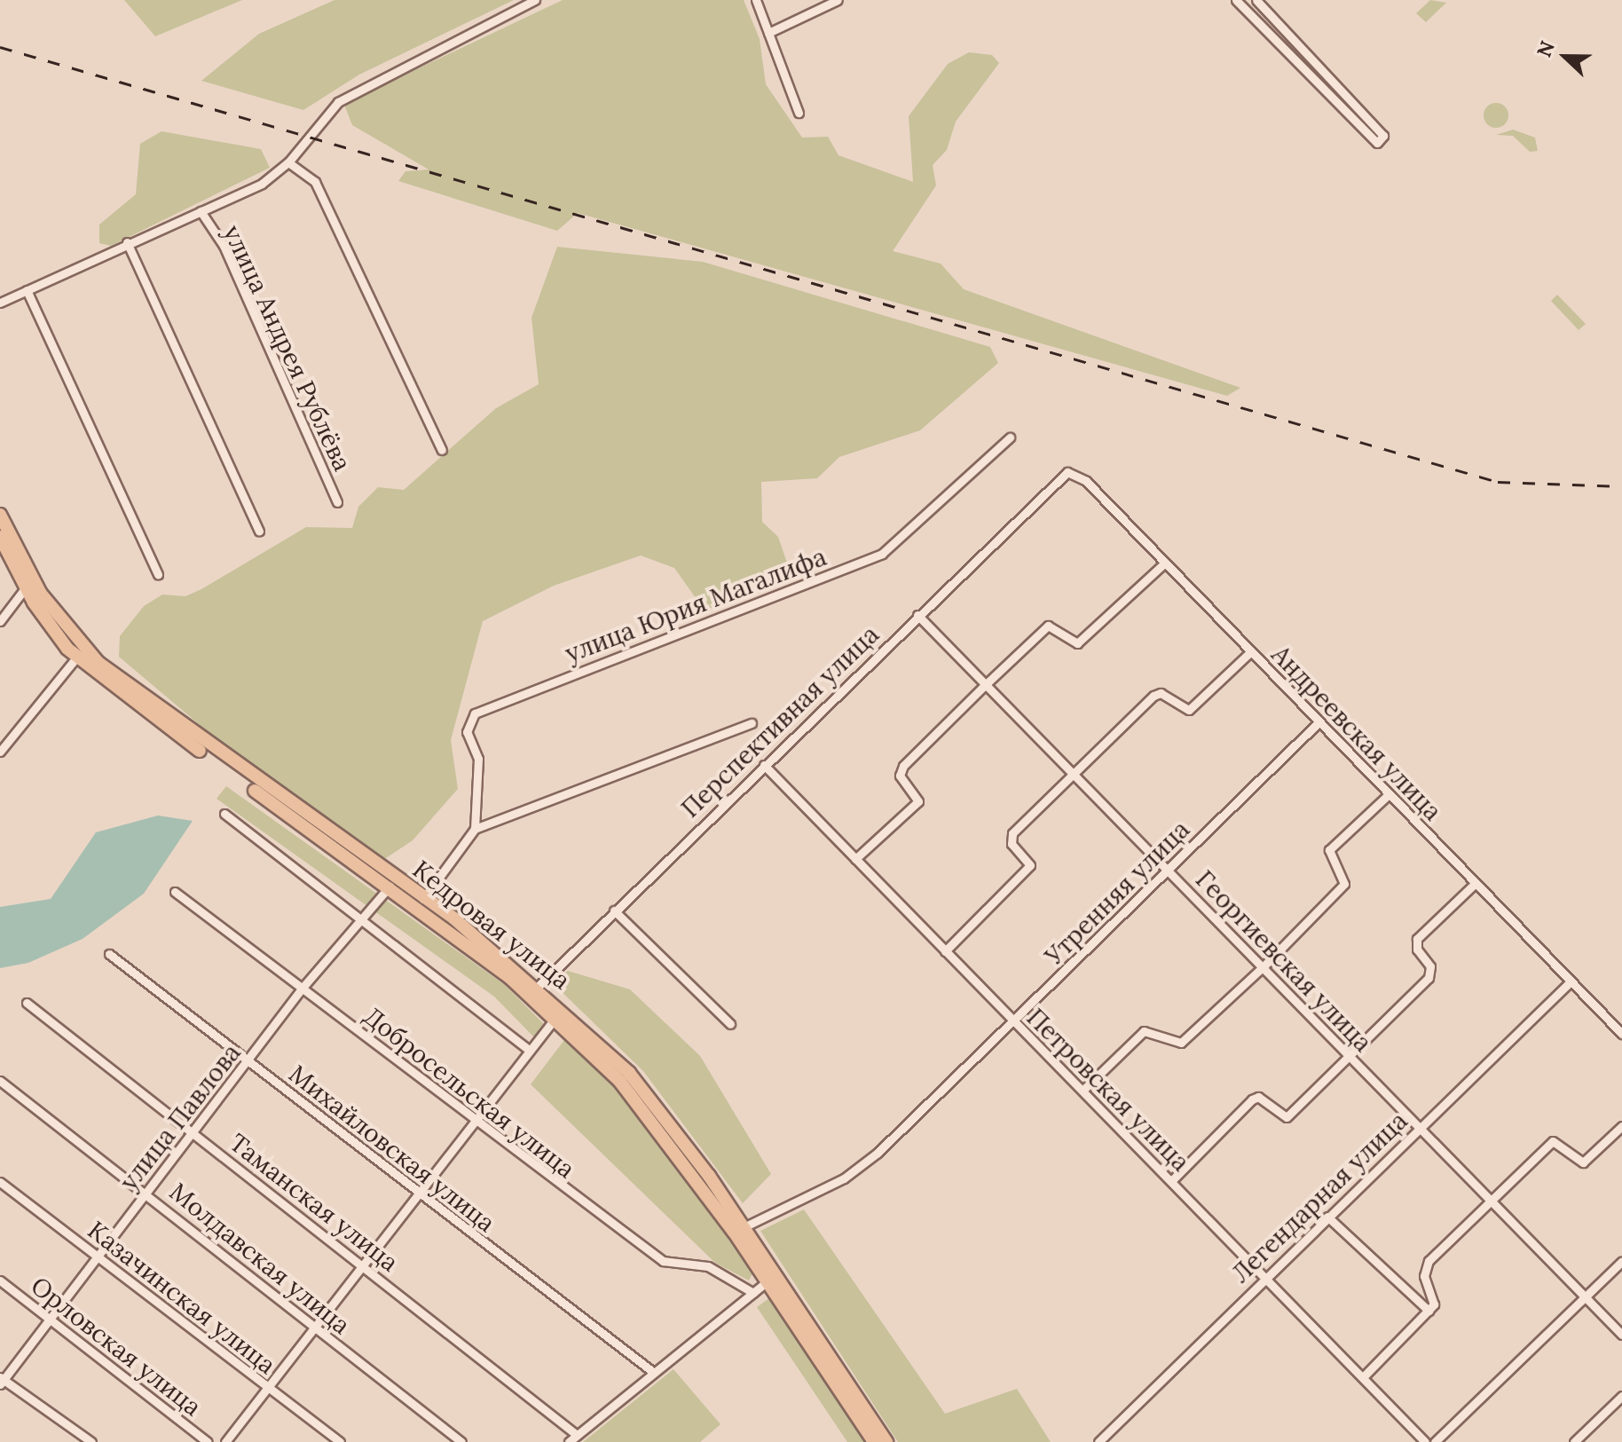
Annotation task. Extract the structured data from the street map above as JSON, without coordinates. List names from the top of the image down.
{
  "streets": {
    "main road": ["Кедровая улица"],
    "street": [
      "улица Андрея Рублёва",
      "улица Юрия Магалифа",
      "Перспективная улица",
      "Андреевская улица",
      "Утренняя улица",
      "Георгиевская улица",
      "Петровская улица",
      "Добросельская улица",
      "улица Павлова",
      "Михайловская улица",
      "Легендарная улица",
      "Таманская улица",
      "Молдавская улица",
      "Казачинская улица",
      "Орловская улица"
    ]
  },
  "crossings": [
    ["Перспективная улица", "Андреевская улица"],
    ["Перспективная улица", "Кедровая улица"],
    ["Перспективная улица", "Георгиевская улица"],
    ["Перспективная улица", "Петровская улица"],
    ["Андреевская улица", "Утренняя улица"],
    ["Андреевская улица", "Легендарная улица"],
    ["Утренняя улица", "Кедровая улица"],
    ["Утренняя улица", "Георгиевская улица"],
    ["Утренняя улица", "Петровская улица"],
    ["Кедровая улица", "улица Павлова"],
    ["Георгиевская улица", "Легендарная улица"],
    ["Петровская улица", "Легендарная улица"],
    ["Добросельская улица", "улица Павлова"],
    ["улица Павлова", "Михайловская улица"],
    ["улица Павлова", "Таманская улица"],
    ["улица Павлова", "Молдавская улица"],
    ["улица Павлова", "Казачинская улица"],
    ["улица Павлова", "Орловская улица"]
  ],
  "north": "left"
}
